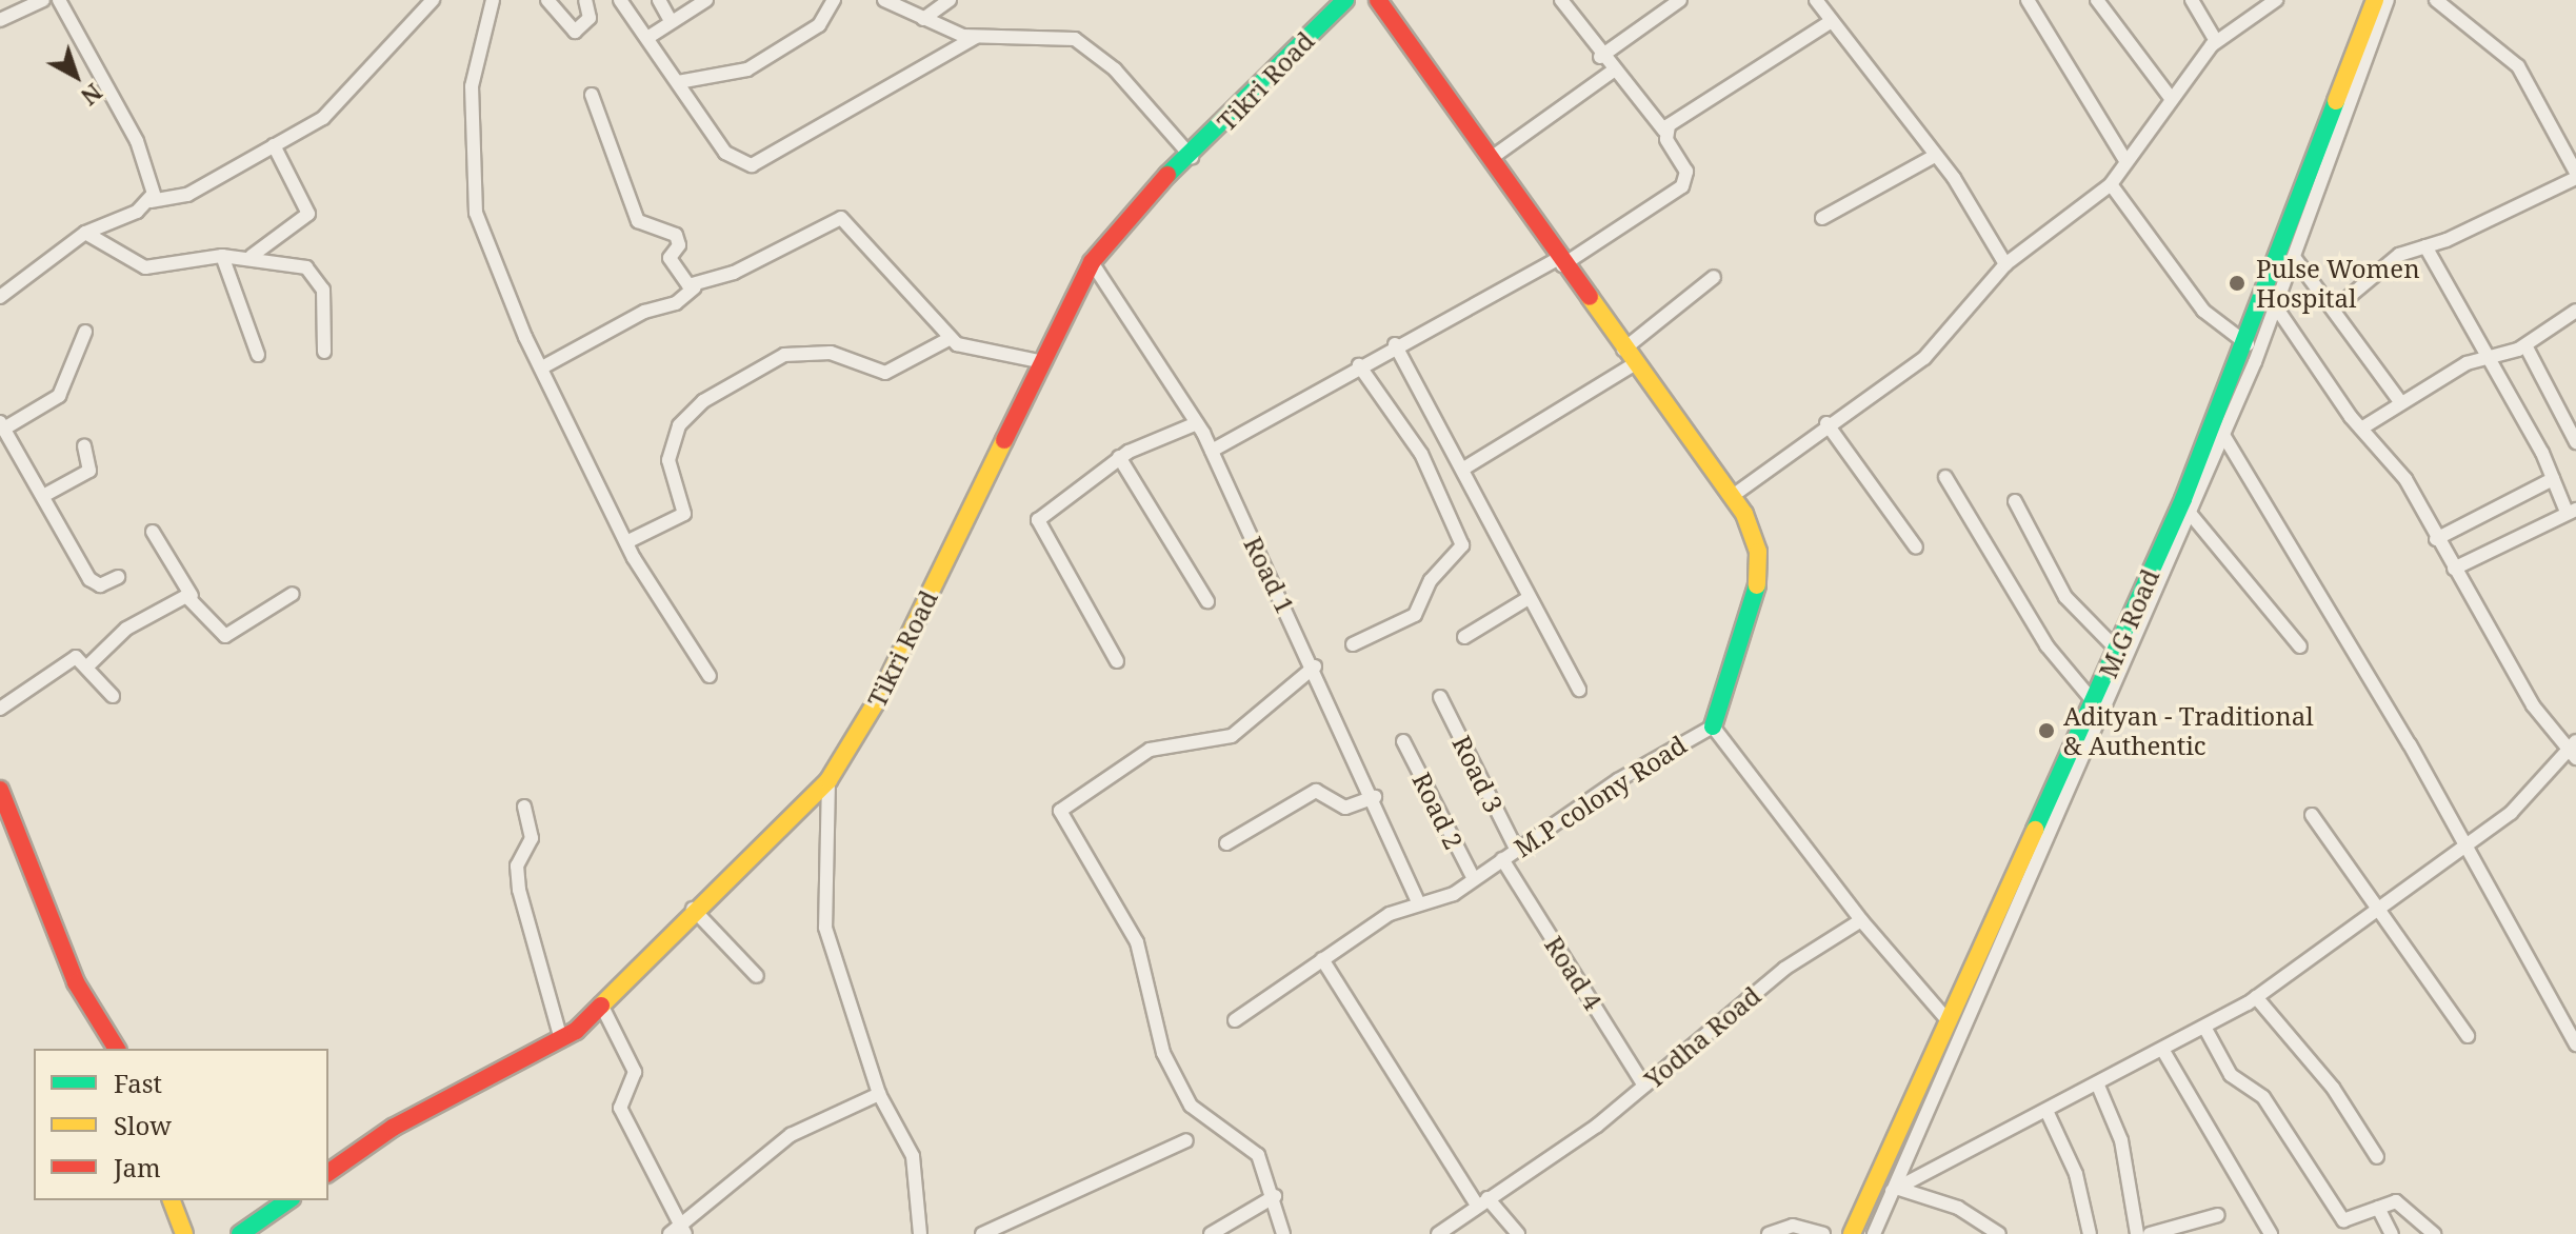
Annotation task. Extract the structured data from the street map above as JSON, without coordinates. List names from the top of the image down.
{
  "streets": {
    "street": [
      "Tikri Road",
      "Road 1",
      "M.G Road",
      "Road 3",
      "M.P colony Road",
      "Road 2",
      "Road 4",
      "Yodha Road"
    ]
  },
  "crossings": [
    ["Tikri Road", "Road 1"],
    ["Road 1", "M.P colony Road"],
    ["Road 3", "M.P colony Road"],
    ["M.P colony Road", "Road 2"],
    ["M.P colony Road", "Road 4"],
    ["M.P colony Road", "Yodha Road"],
    ["Road 4", "Yodha Road"]
  ],
  "places": ["Pulse Women Hospital", "Adityan - Traditional & Authentic"],
  "legend": ["Fast", "Slow", "Jam"],
  "north": "bottom right"
}
